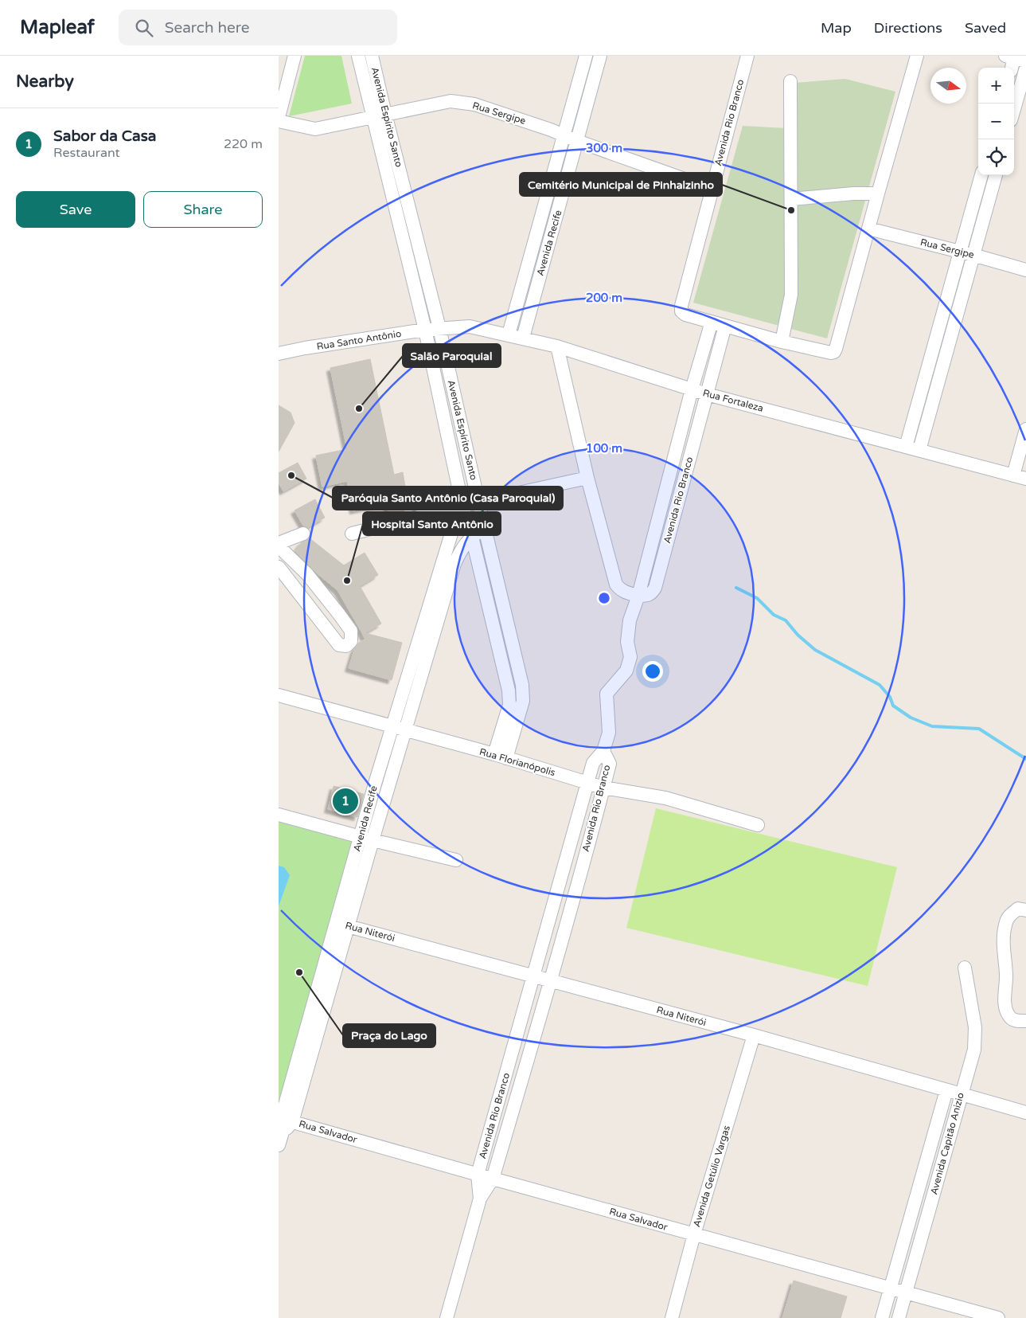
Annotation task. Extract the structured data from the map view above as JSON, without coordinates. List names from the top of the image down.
{
  "streets": {
    "street": [
      "Rua Sergipe",
      "Avenida Espírito Santo",
      "Avenida Rio Branco",
      "Avenida Recife",
      "Rua Santo Antônio",
      "Rua Fortaleza",
      "Rua Florianópolis",
      "Rua Niterói",
      "Rua Salvador",
      "Avenida Capitão Anizio",
      "Avenida Getúlio Vargas"
    ]
  },
  "crossings": [
    ["Rua Sergipe", "Avenida Espírito Santo"],
    ["Rua Sergipe", "Avenida Rio Branco"],
    ["Rua Sergipe", "Avenida Recife"],
    ["Avenida Espírito Santo", "Avenida Recife"],
    ["Avenida Espírito Santo", "Rua Santo Antônio"],
    ["Avenida Espírito Santo", "Rua Fortaleza"],
    ["Avenida Espírito Santo", "Rua Florianópolis"],
    ["Avenida Rio Branco", "Rua Fortaleza"],
    ["Avenida Rio Branco", "Rua Florianópolis"],
    ["Avenida Rio Branco", "Rua Niterói"],
    ["Avenida Rio Branco", "Rua Salvador"],
    ["Avenida Recife", "Rua Fortaleza"],
    ["Avenida Recife", "Rua Florianópolis"],
    ["Avenida Recife", "Rua Niterói"],
    ["Avenida Recife", "Rua Salvador"],
    ["Rua Santo Antônio", "Rua Fortaleza"],
    ["Rua Niterói", "Avenida Capitão Anizio"],
    ["Rua Niterói", "Avenida Getúlio Vargas"],
    ["Rua Salvador", "Avenida Capitão Anizio"],
    ["Rua Salvador", "Avenida Getúlio Vargas"]
  ],
  "places": [
    "Cemitério Municipal de Pinhalzinho",
    "Salão Paroquial",
    "Paróquia Santo Antônio (Casa Paroquial)",
    "Hospital Santo Antônio",
    "Praça do Lago"
  ],
  "north": "right",
  "page": {
    "header": "Mapleaf",
    "search": "Search here",
    "nav": ["Map", "Directions", "Saved"],
    "heading": "Nearby",
    "map_buttons": ["+", "−"],
    "list": [
      {
        "mark": "1",
        "name": "Sabor da Casa",
        "note": "Restaurant",
        "value": "220 m"
      }
    ],
    "buttons": ["Save", "Share"],
    "pins": "1"
  },
  "rings": ["300 m", "200 m", "100 m"]
}
